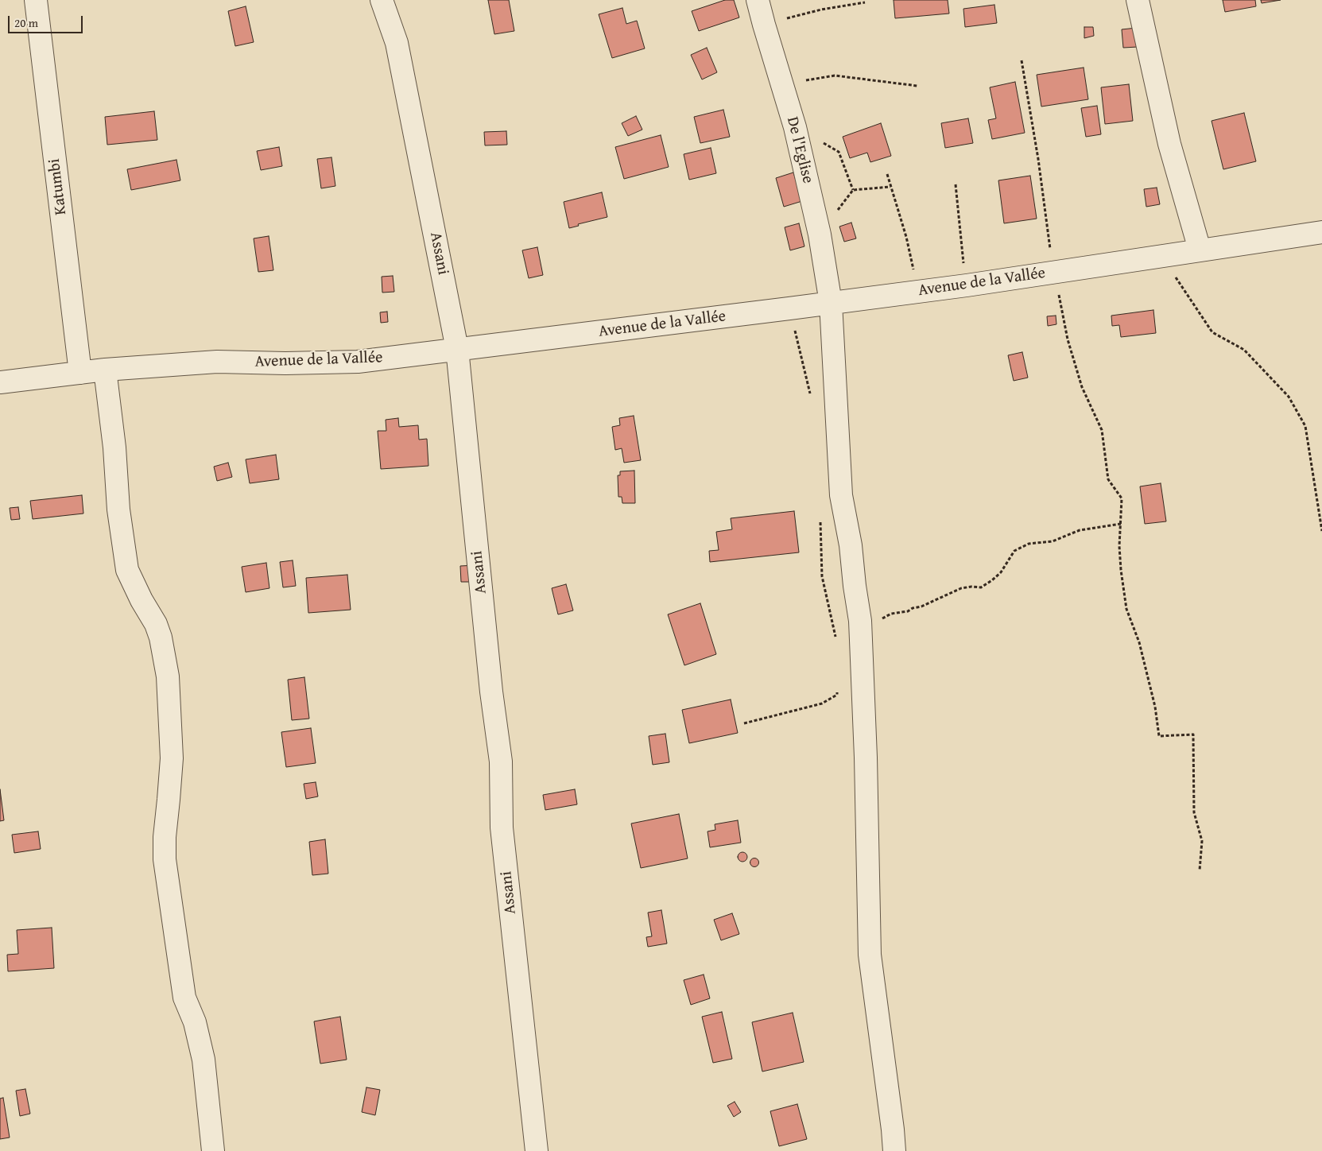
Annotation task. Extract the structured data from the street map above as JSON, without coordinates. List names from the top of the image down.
{
  "streets": {
    "street": [
      "De l'Eglise",
      "Katumbi",
      "Assani",
      "Avenue de la Vallée"
    ]
  },
  "crossings": [
    ["De l'Eglise", "Avenue de la Vallée"],
    ["Katumbi", "Avenue de la Vallée"],
    ["Assani", "Avenue de la Vallée"]
  ],
  "scale_bar": "20 m"
}
